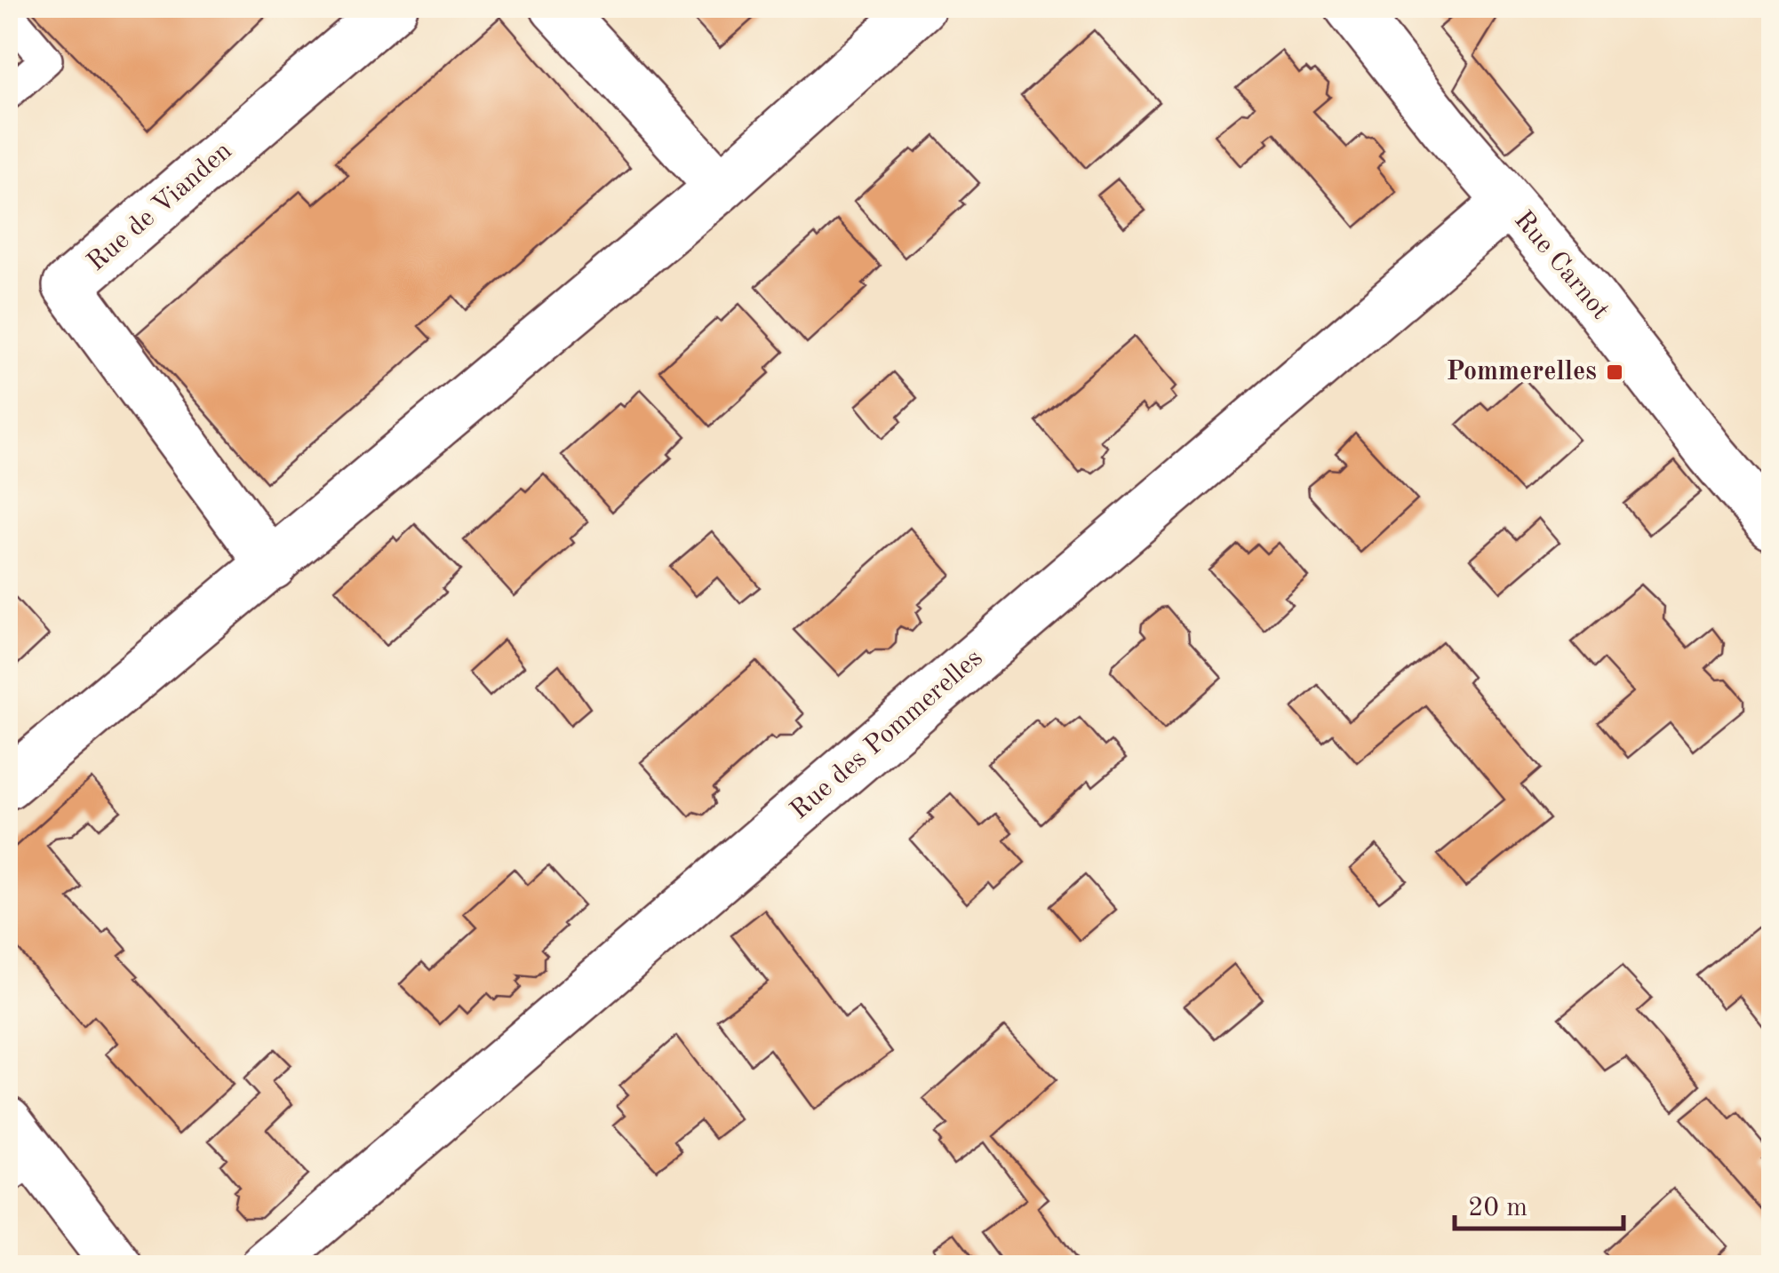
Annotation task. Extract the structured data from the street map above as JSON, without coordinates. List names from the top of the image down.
{
  "streets": {
    "street": ["Rue de Vianden", "Rue Carnot", "Rue des Pommerelles"]
  },
  "crossings": [
    ["Rue Carnot", "Rue des Pommerelles"]
  ],
  "places": {
    "transit": ["Pommerelles"]
  },
  "scale_bar": "20 m"
}
